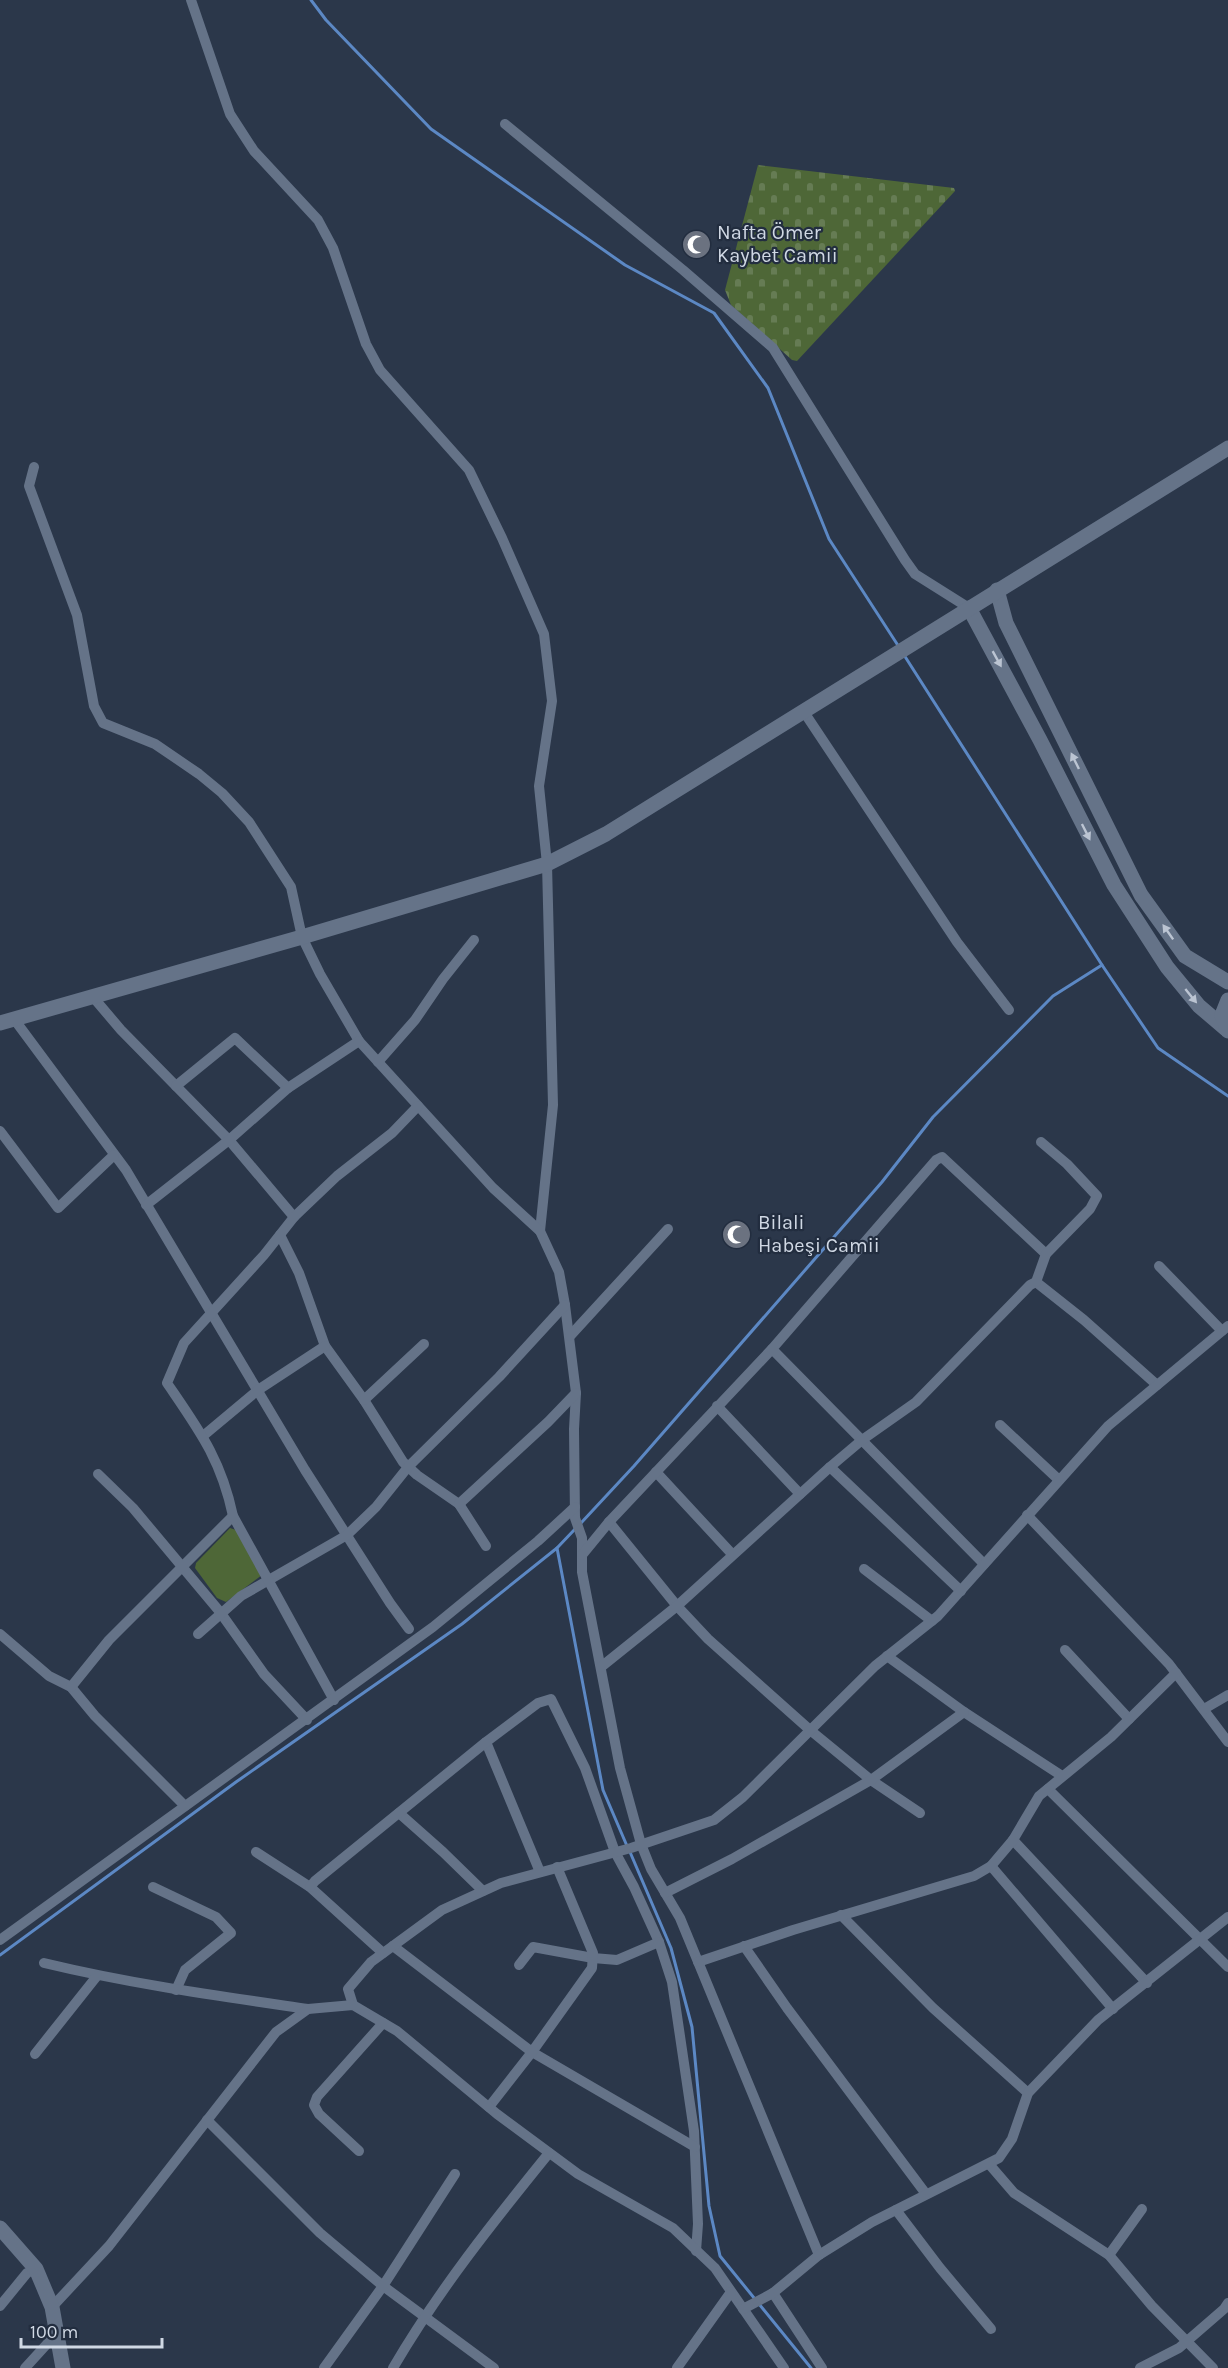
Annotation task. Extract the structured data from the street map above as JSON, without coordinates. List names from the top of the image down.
{
  "places": {
    "mosque": ["Nafta Ömer Kaybet Camii", "Bilali Habeşi Camii"]
  },
  "scale_bar": "100 m"
}
